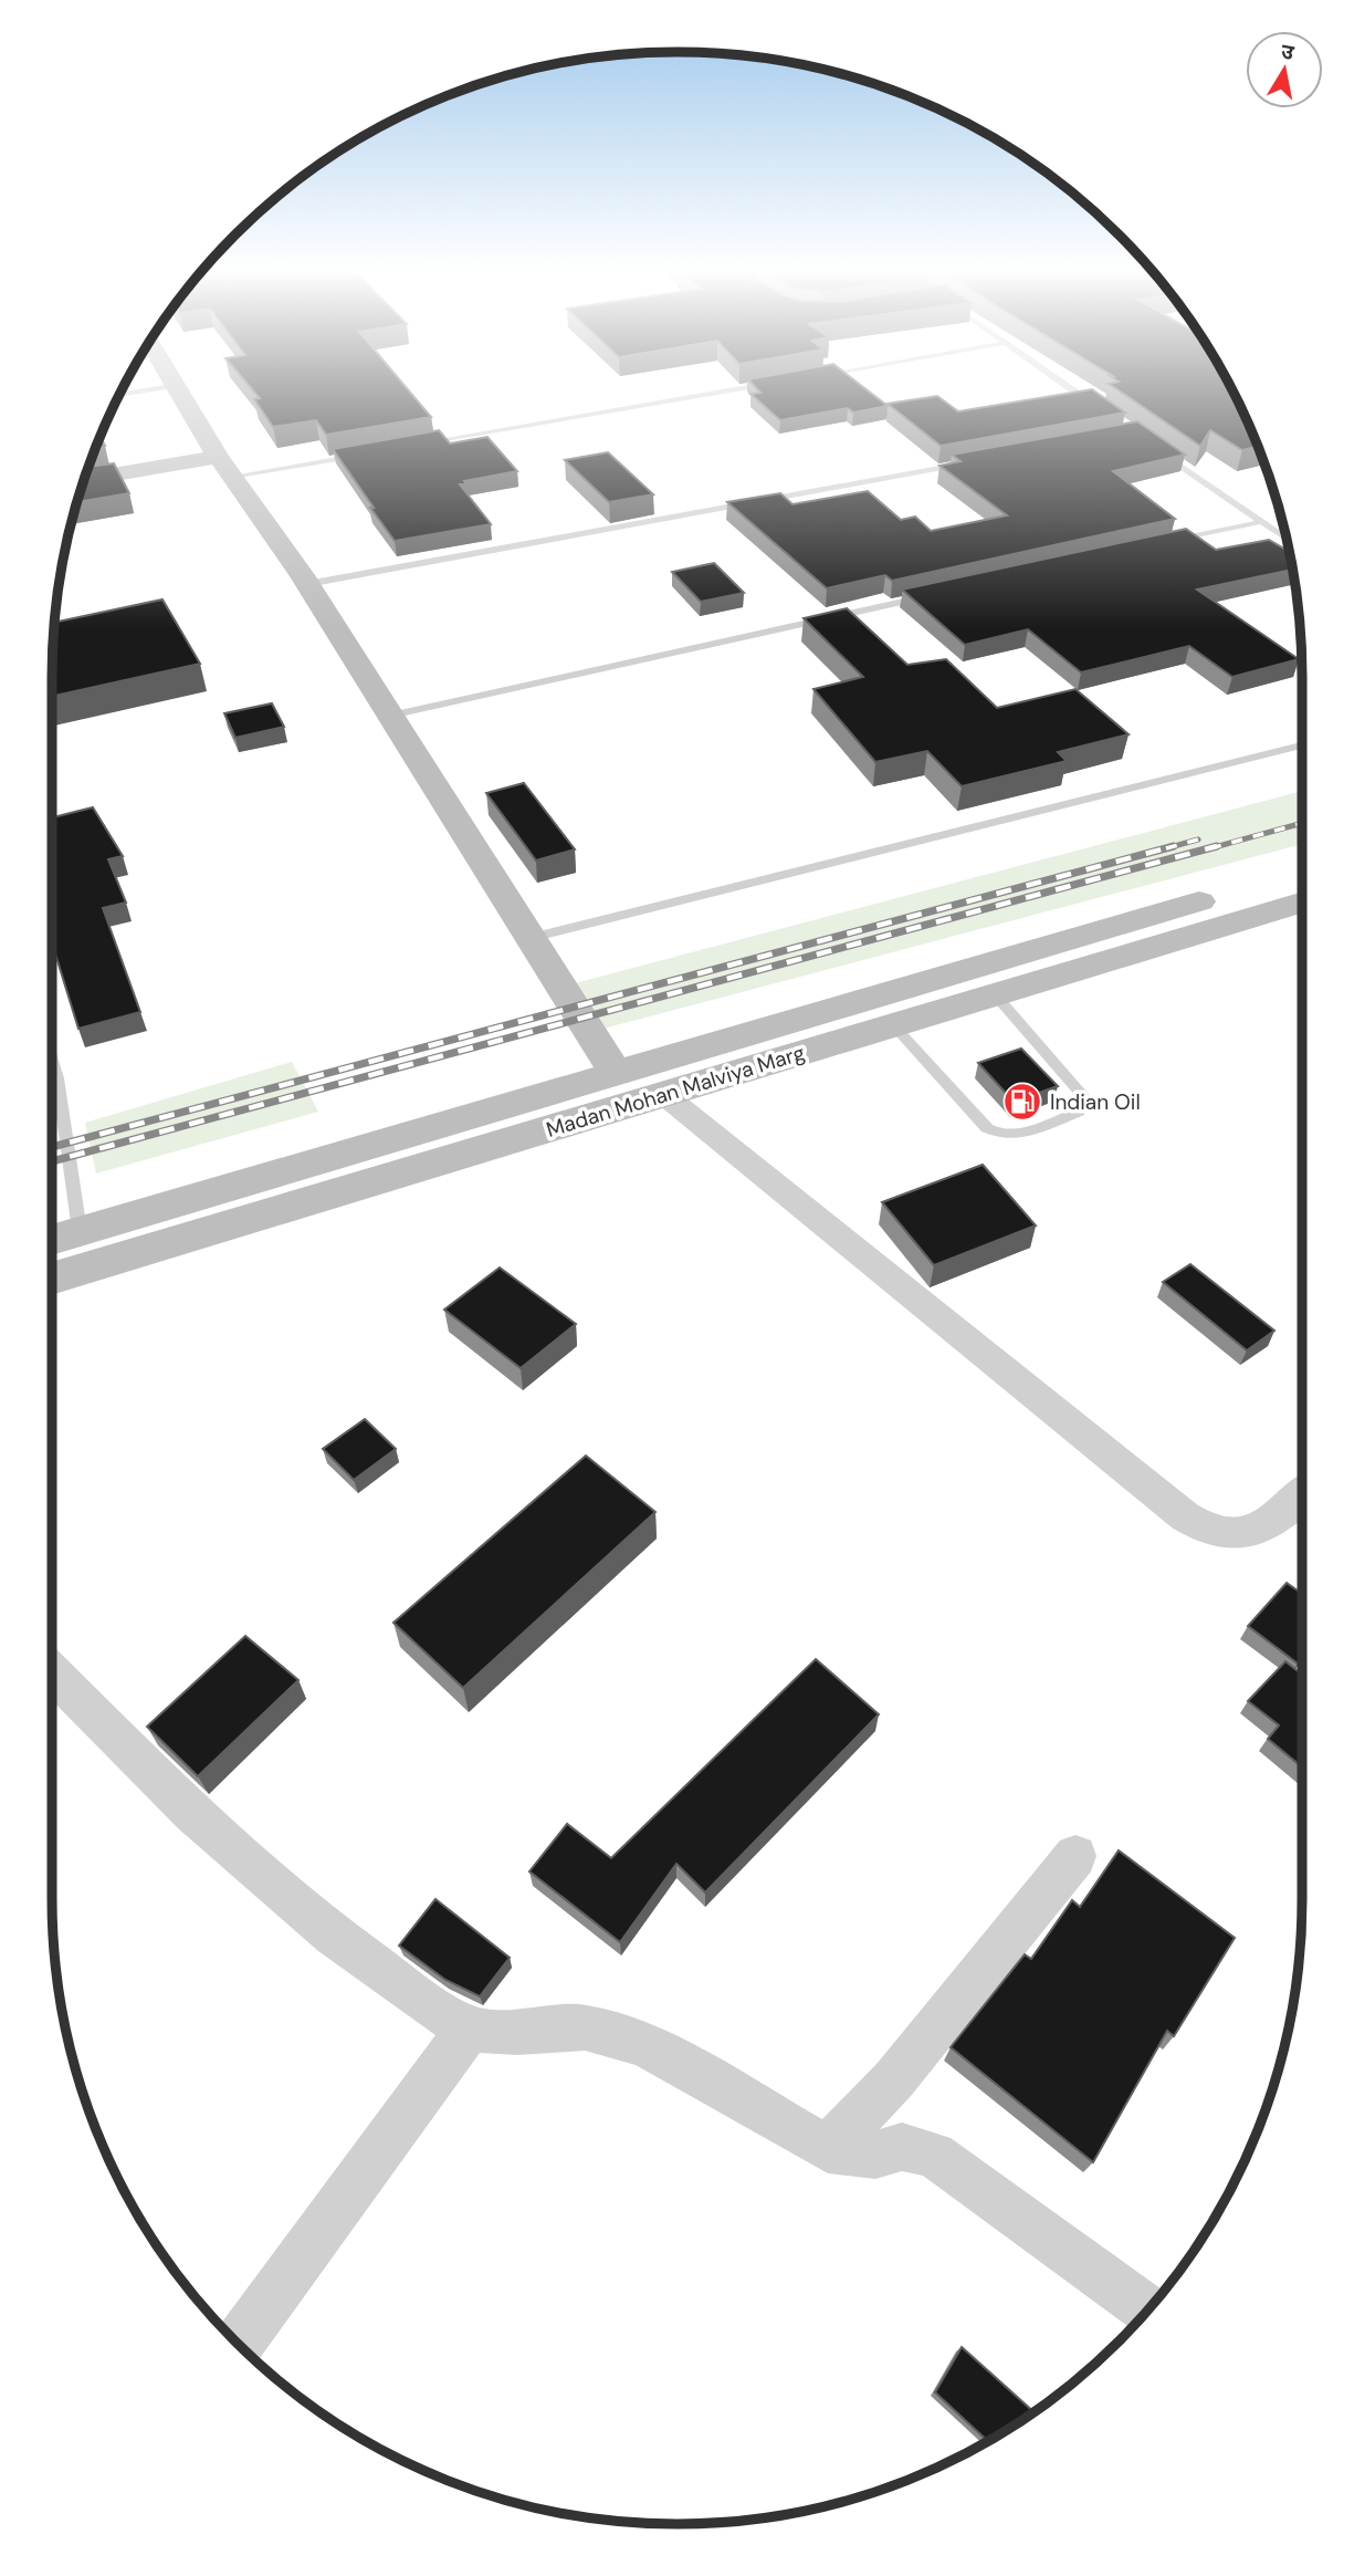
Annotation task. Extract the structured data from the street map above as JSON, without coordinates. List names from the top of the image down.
{
  "streets": {
    "main road": ["Madan Mohan Malviya Marg"]
  },
  "places": {
    "fuel station": ["Indian Oil"]
  },
  "north": "top"
}
